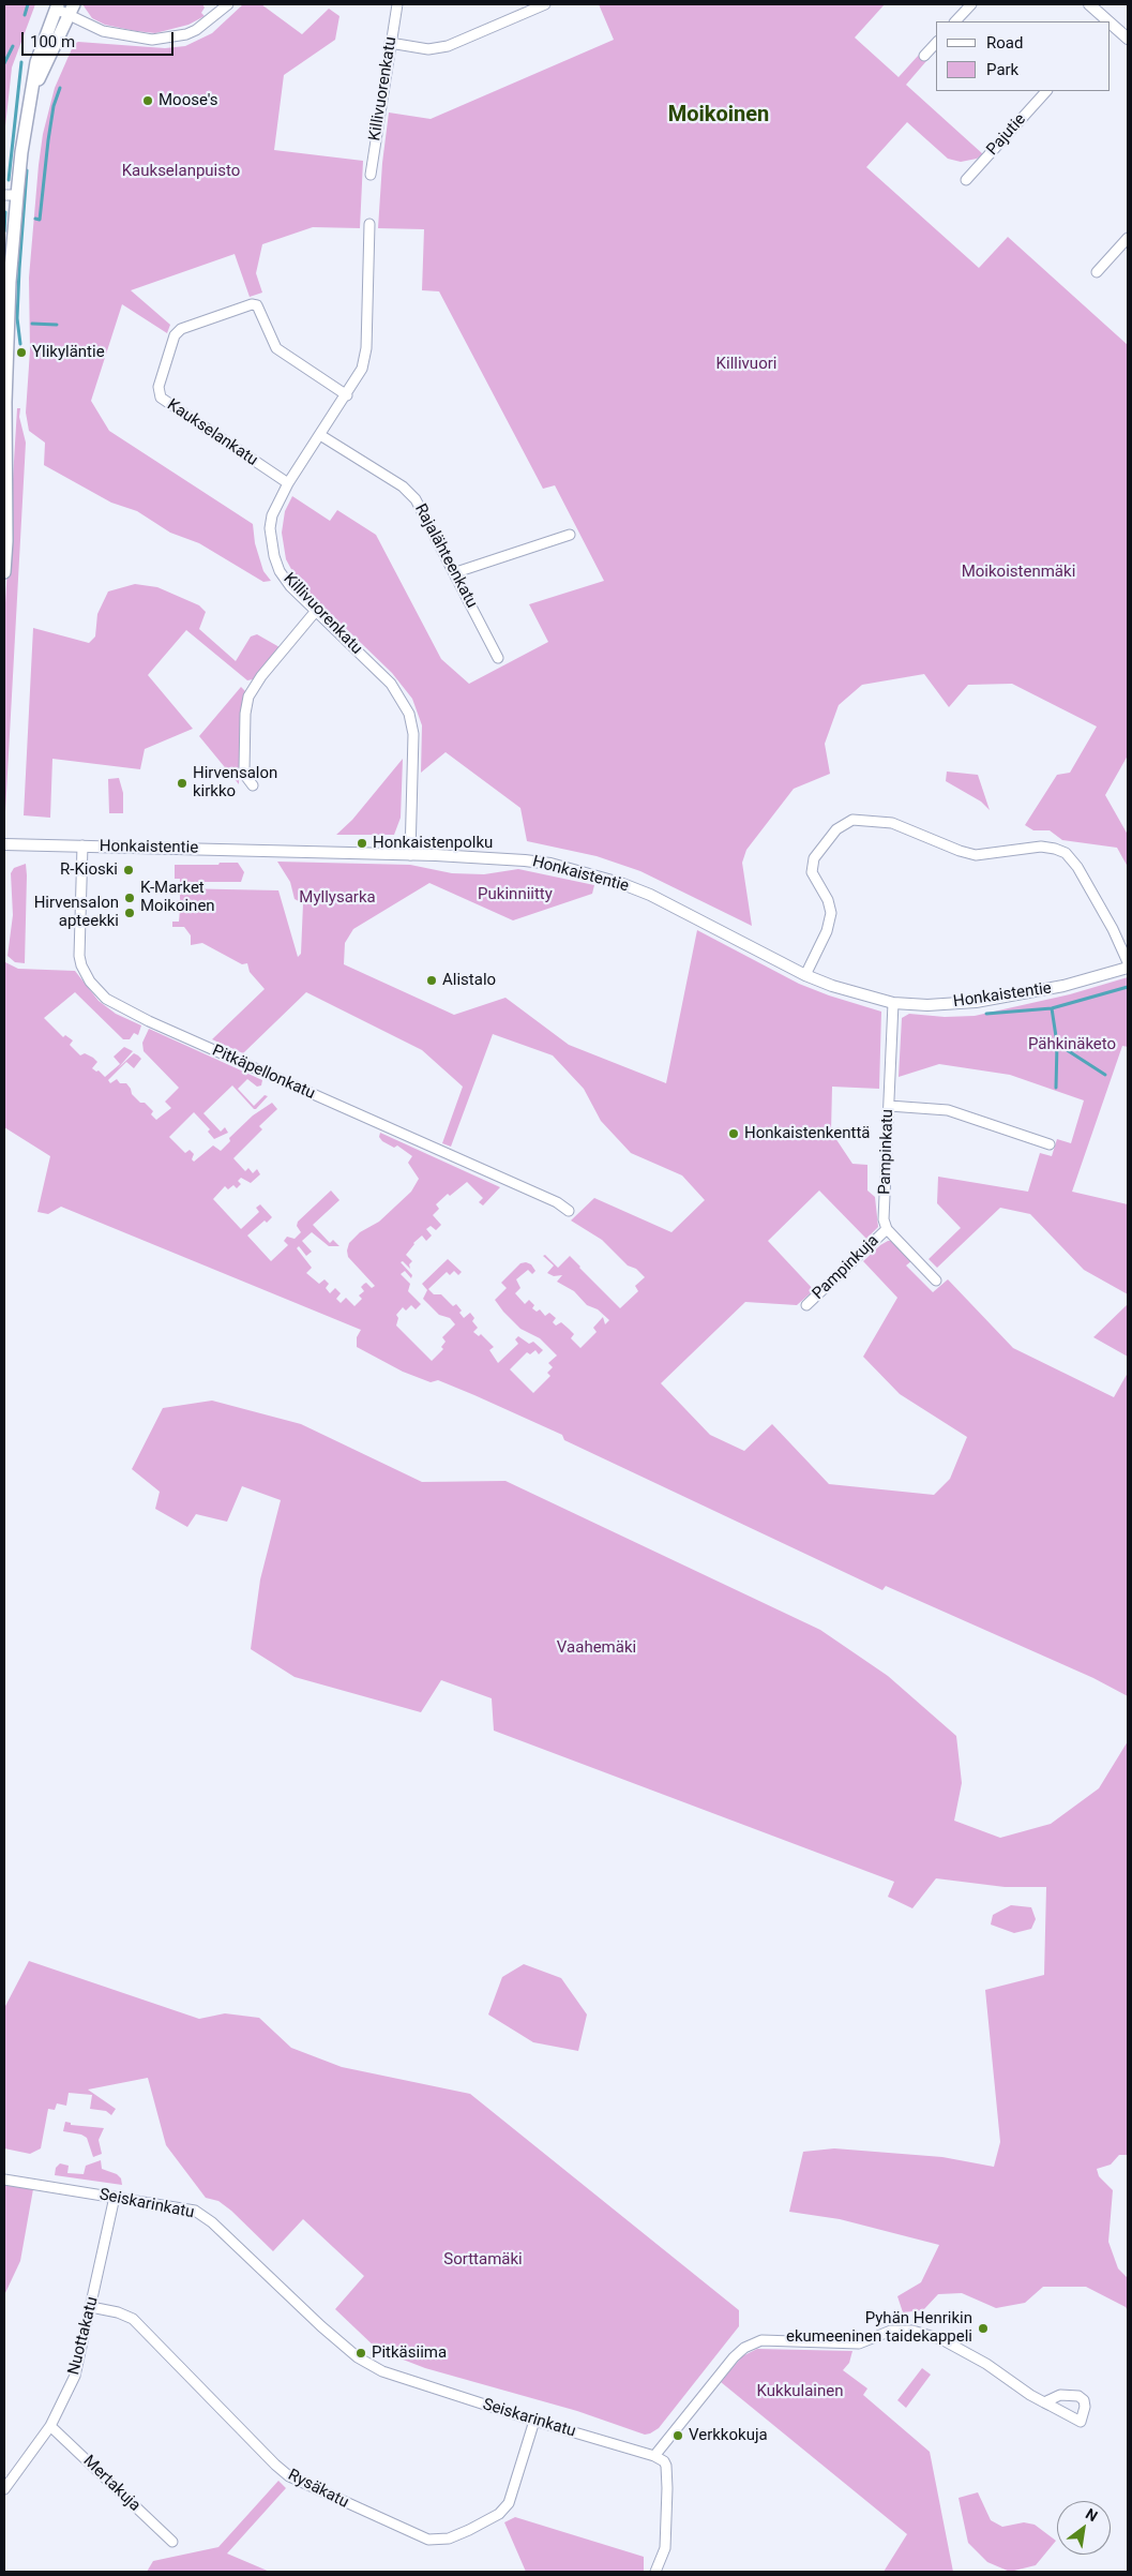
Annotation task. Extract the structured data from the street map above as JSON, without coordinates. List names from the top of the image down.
{
  "streets": {
    "street": [
      "Killivuorenkatu",
      "Pajutie",
      "Kaukselankatu",
      "Rajalähteenkatu",
      "Honkaistentie",
      "Pitkäpellonkatu",
      "Pampinkatu",
      "Pampinkuja",
      "Seiskarinkatu",
      "Nuottakatu",
      "Mertakuja",
      "Rysäkatu"
    ]
  },
  "crossings": [
    ["Killivuorenkatu", "Kaukselankatu"],
    ["Killivuorenkatu", "Rajalähteenkatu"],
    ["Killivuorenkatu", "Honkaistentie"],
    ["Honkaistentie", "Pitkäpellonkatu"],
    ["Honkaistentie", "Pampinkatu"],
    ["Pampinkatu", "Pampinkuja"],
    ["Seiskarinkatu", "Nuottakatu"],
    ["Seiskarinkatu", "Rysäkatu"],
    ["Nuottakatu", "Mertakuja"],
    ["Nuottakatu", "Rysäkatu"]
  ],
  "districts": ["Moikoinen"],
  "parks": [
    "Kaukselanpuisto",
    "Killivuori",
    "Moikoistenmäki",
    "Pukinniitty",
    "Myllysarka",
    "Pähkinäketo",
    "Vaahemäki",
    "Sorttamäki",
    "Kukkulainen"
  ],
  "places": [
    "Moose's",
    "Ylikyläntie",
    "Hirvensalon kirkko",
    "Honkaistenpolku",
    "R-Kioski",
    "K-Market Moikoinen",
    "Hirvensalon apteekki",
    "Alistalo",
    "Honkaistenkenttä",
    "Pyhän Henrikin ekumeeninen taidekappeli",
    "Pitkäsiima",
    "Verkkokuja"
  ],
  "legend": ["Road", "Park"],
  "scale_bar": "100 m",
  "north": "top right"
}
